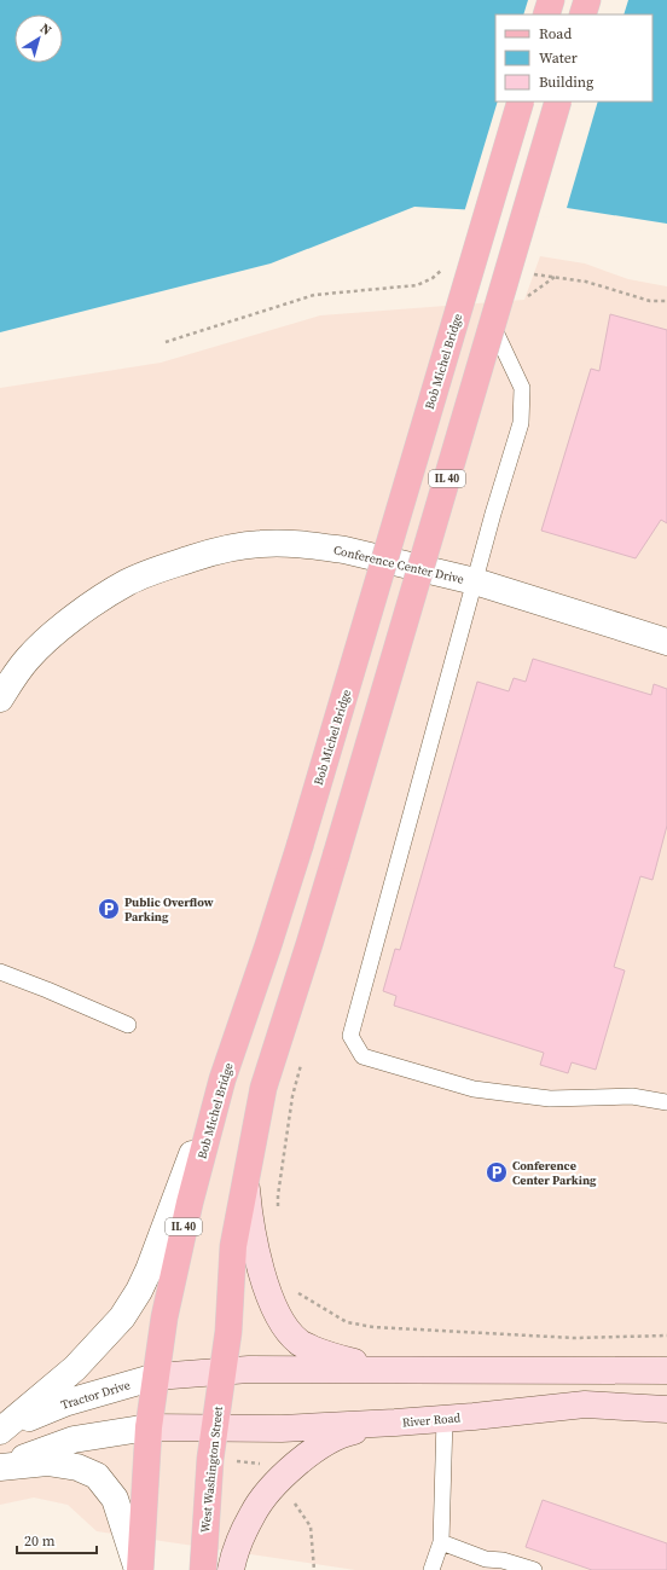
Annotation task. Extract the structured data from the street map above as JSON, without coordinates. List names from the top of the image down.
{
  "streets": {
    "main road": [
      "Bob Michel Bridge",
      "IL 40",
      "Tractor Drive",
      "River Road",
      "West Washington Street"
    ],
    "street": ["Conference Center Drive"]
  },
  "crossings": [
    ["Bob Michel Bridge", "IL 40"],
    ["Bob Michel Bridge", "Tractor Drive"],
    ["IL 40", "Tractor Drive"],
    ["IL 40", "West Washington Street"],
    ["Tractor Drive", "West Washington Street"],
    ["River Road", "West Washington Street"]
  ],
  "places": {
    "parking": ["Public Overflow Parking", "Conference Center Parking"]
  },
  "legend": ["Road", "Water", "Building"],
  "scale_bar": "20 m",
  "north": "top right"
}
